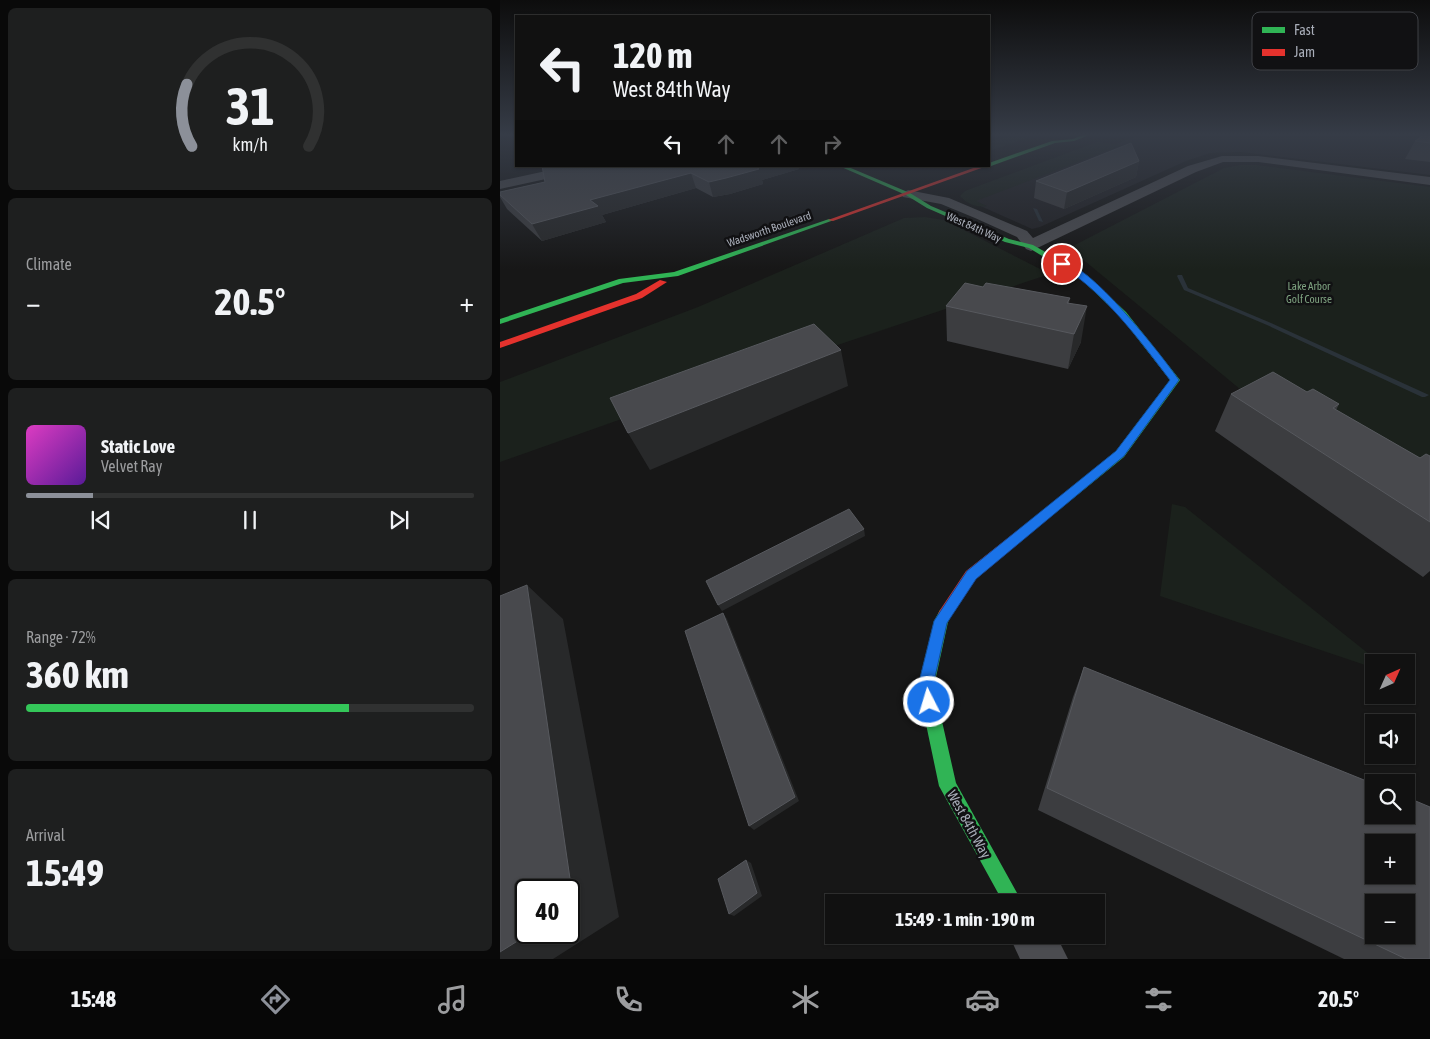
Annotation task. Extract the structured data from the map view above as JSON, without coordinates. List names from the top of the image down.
{
  "streets": {
    "main road": ["West 84th Way", "Wadsworth Boulevard"]
  },
  "crossings": [
    ["West 84th Way", "Wadsworth Boulevard"]
  ],
  "parks": ["Lake Arbor Golf Course"],
  "legend": ["Fast", "Jam"],
  "north": "top right",
  "page": {
    "turn": ["120 m", "West 84th Way"],
    "tile": [
      "Climate",
      ["Range · 72%", "360 km"],
      ["Arrival", "15:49"]
    ],
    "heat": ["−", "20.5°", "+"],
    "song": ["Static Love", "Velvet Ray"],
    "map_buttons": ["+", "−"],
    "limit": "40",
    "trip": "15:49 · 1 min · 190 m",
    "tabs": ["15:48", "20.5°"],
    "gauge": ["31", "km/h"]
  }
}
